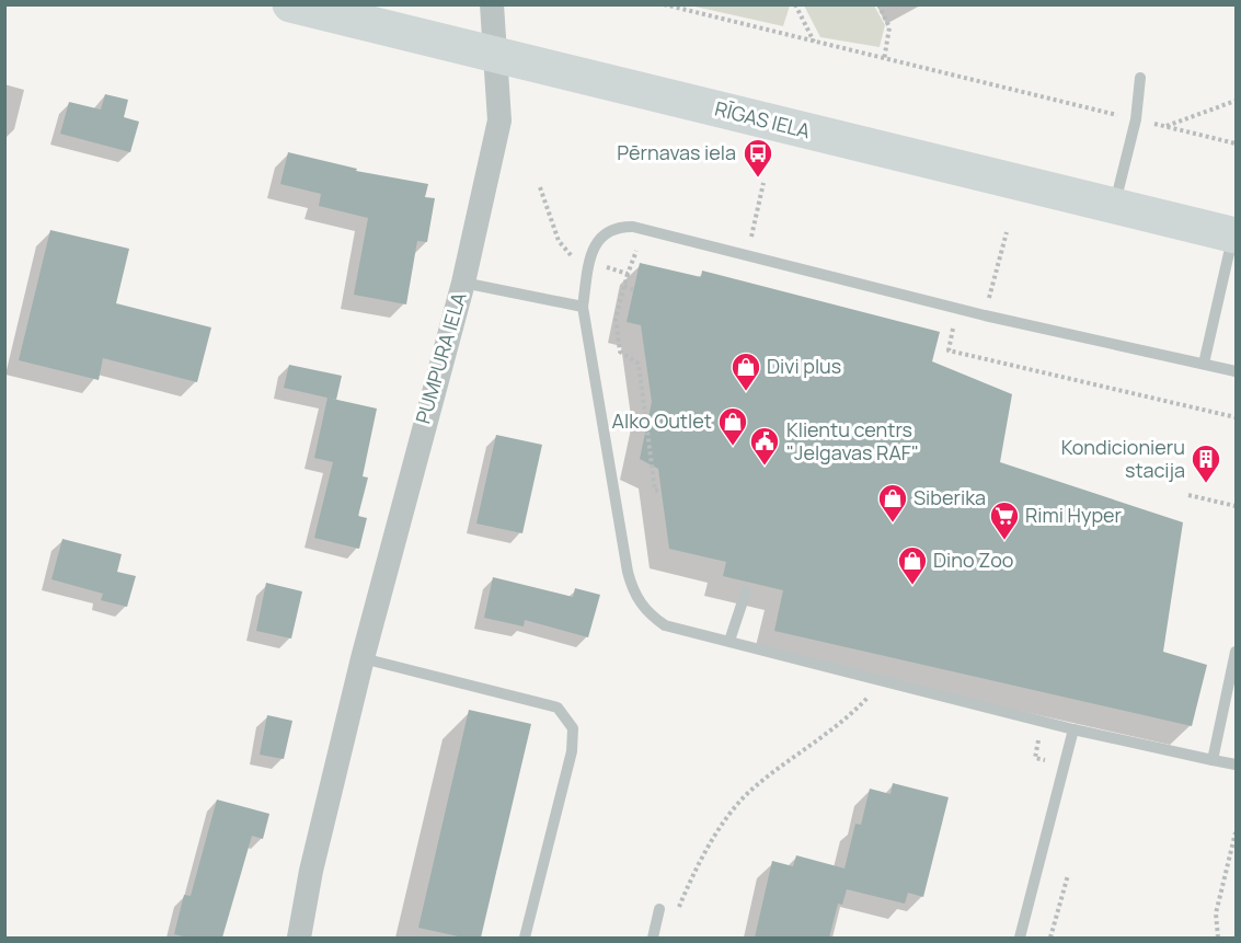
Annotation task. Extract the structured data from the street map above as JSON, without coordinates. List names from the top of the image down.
{
  "streets": {
    "main road": ["RĪGAS IELA"],
    "street": ["PUMPURA IELA"]
  },
  "crossings": [
    ["RĪGAS IELA", "PUMPURA IELA"]
  ],
  "places": {
    "bus stop": ["Pērnavas iela"],
    "shop": [
      "Divi plus",
      "Alko Outlet",
      "Siberika",
      "Dino Zoo"
    ],
    "public building": ["Klientu centrs \"Jelgavas RAF\""],
    "building": ["Kondicionieru stacija"],
    "supermarket": ["Rimi Hyper"]
  }
}
